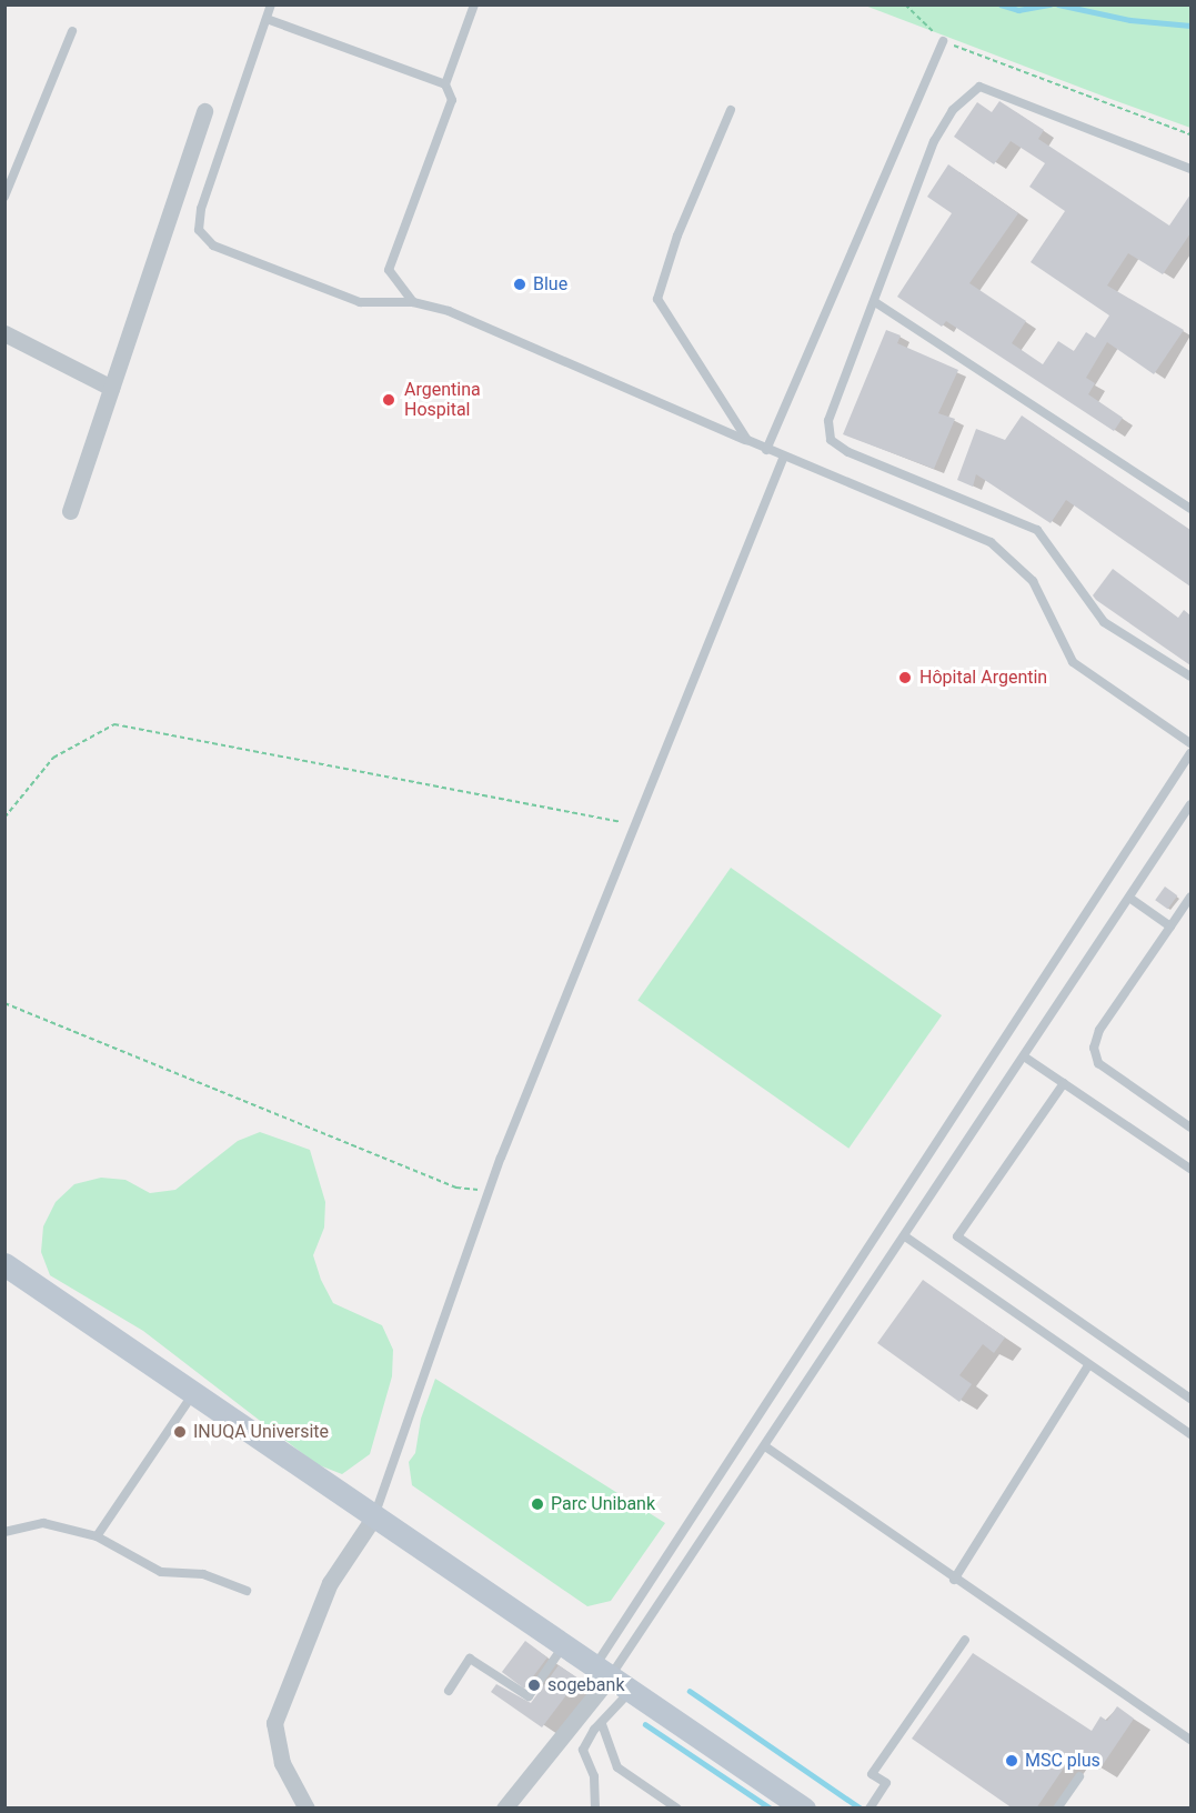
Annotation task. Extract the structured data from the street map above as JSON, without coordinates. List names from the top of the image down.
{
  "places": [
    "Blue",
    "Argentina Hospital",
    "Hôpital Argentin",
    "INUQA Universite",
    "Parc Unibank",
    "sogebank",
    "MSC plus"
  ]
}
